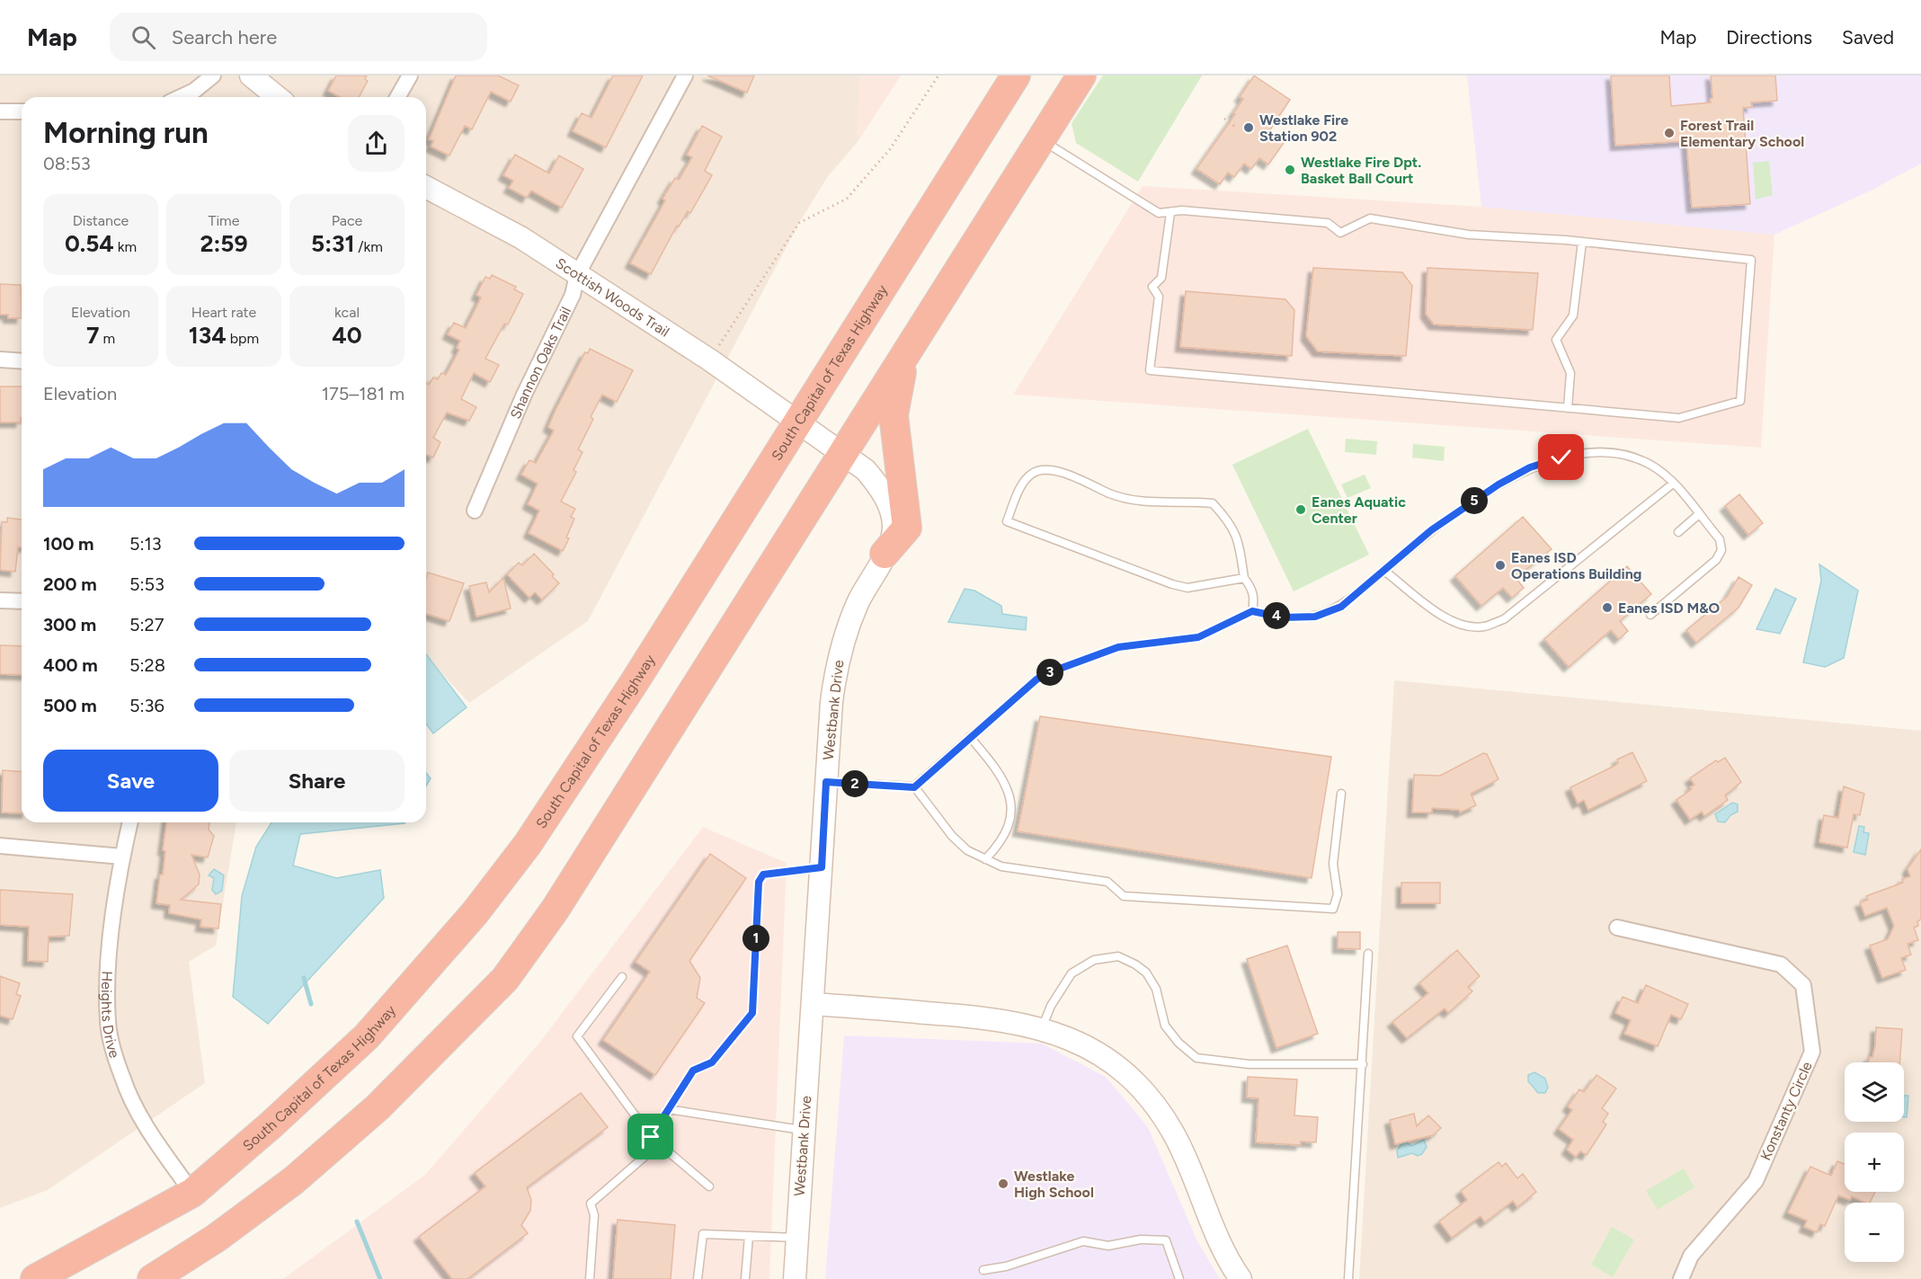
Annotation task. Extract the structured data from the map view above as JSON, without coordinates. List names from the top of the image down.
{
  "streets": {
    "highway": ["South Capital of Texas Highway"],
    "street": [
      "Scottish Woods Trail",
      "Shannon Oaks Trail",
      "Westbank Drive",
      "Heights Drive",
      "Konstanty Circle"
    ]
  },
  "crossings": [
    ["Scottish Woods Trail", "Shannon Oaks Trail"],
    ["Scottish Woods Trail", "South Capital of Texas Highway"],
    ["Scottish Woods Trail", "Westbank Drive"],
    ["South Capital of Texas Highway", "Westbank Drive"],
    ["South Capital of Texas Highway", "Heights Drive"]
  ],
  "places": [
    "Westlake Fire Station 902",
    "Forest Trail Elementary School",
    "Westlake Fire Dpt. Basket Ball Court",
    "Eanes Aquatic Center",
    "Eanes ISD Operations Building",
    "Eanes ISD M&O",
    "Westlake High School"
  ],
  "page": {
    "header": "Map",
    "search": "Search here",
    "nav": ["Map", "Directions", "Saved"],
    "heading": ["Morning run", "08:53"],
    "stats": [
      ["Distance", "0.54 km"],
      ["Time", "2:59"],
      ["Pace", "5:31 /km"],
      ["Elevation", "7 m"],
      ["Heart rate", "134 bpm"],
      ["kcal", "40"]
    ],
    "chart": ["Elevation", "175–181 m"],
    "pins": [
      "5",
      "4",
      "3",
      "2",
      "1"
    ],
    "list": [
      {
        "name": "100 m",
        "note": "5:13"
      },
      {
        "name": "200 m",
        "note": "5:53"
      },
      {
        "name": "300 m",
        "note": "5:27"
      },
      {
        "name": "400 m",
        "note": "5:28"
      },
      {
        "name": "500 m",
        "note": "5:36"
      }
    ],
    "buttons": ["Save", "Share"],
    "map_buttons": ["+", "−"]
  }
}
